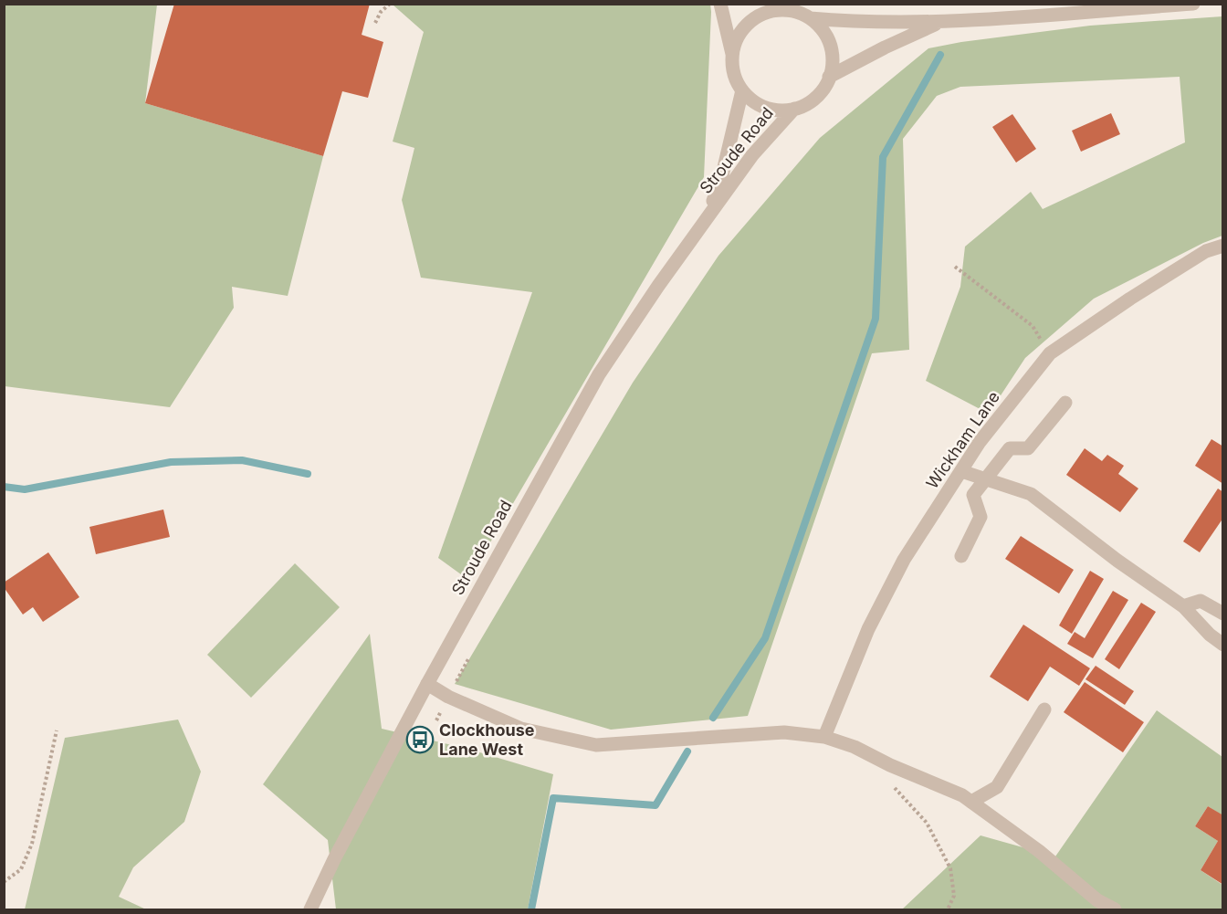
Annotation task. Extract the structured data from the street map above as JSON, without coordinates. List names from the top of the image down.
{
  "streets": {
    "street": ["Stroude Road", "Wickham Lane"]
  },
  "places": {
    "bus stop": ["Clockhouse Lane West"]
  }
}
